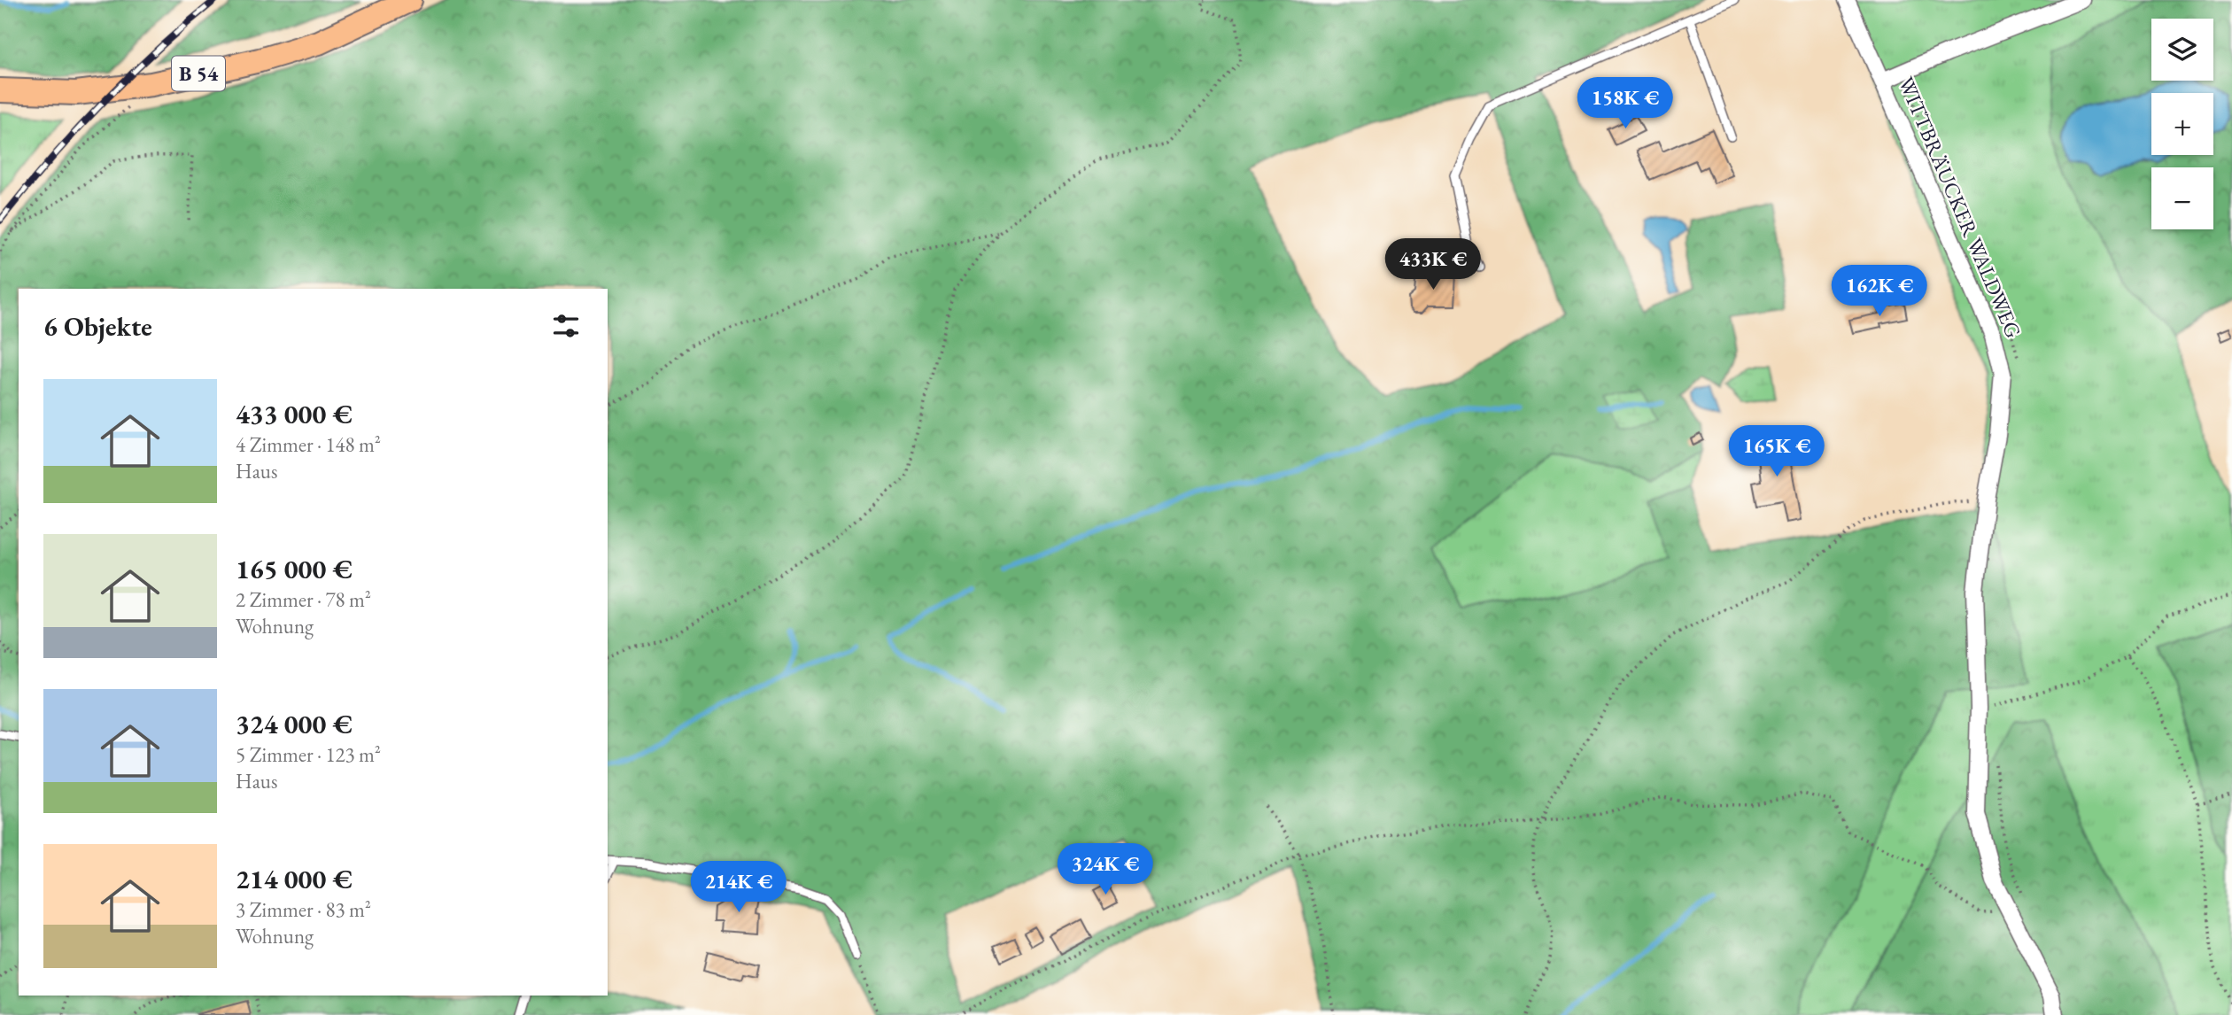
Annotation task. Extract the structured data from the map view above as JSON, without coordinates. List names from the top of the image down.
{
  "streets": {
    "main road": ["B 54"],
    "street": ["WITTBRÄUCKER WALDWEG"]
  },
  "page": {
    "map_buttons": ["+", "−"],
    "price": [
      "158K €",
      "433K €",
      "162K €",
      "165K €",
      "324K €",
      "214K €"
    ],
    "heading": "6 Objekte",
    "list": [
      {
        "name": "433 000 €",
        "note": "4 Zimmer · 148 m² · Haus"
      },
      {
        "name": "165 000 €",
        "note": "2 Zimmer · 78 m² · Wohnung"
      },
      {
        "name": "324 000 €",
        "note": "5 Zimmer · 123 m² · Haus"
      },
      {
        "name": "214 000 €",
        "note": "3 Zimmer · 83 m² · Wohnung"
      }
    ]
  }
}
